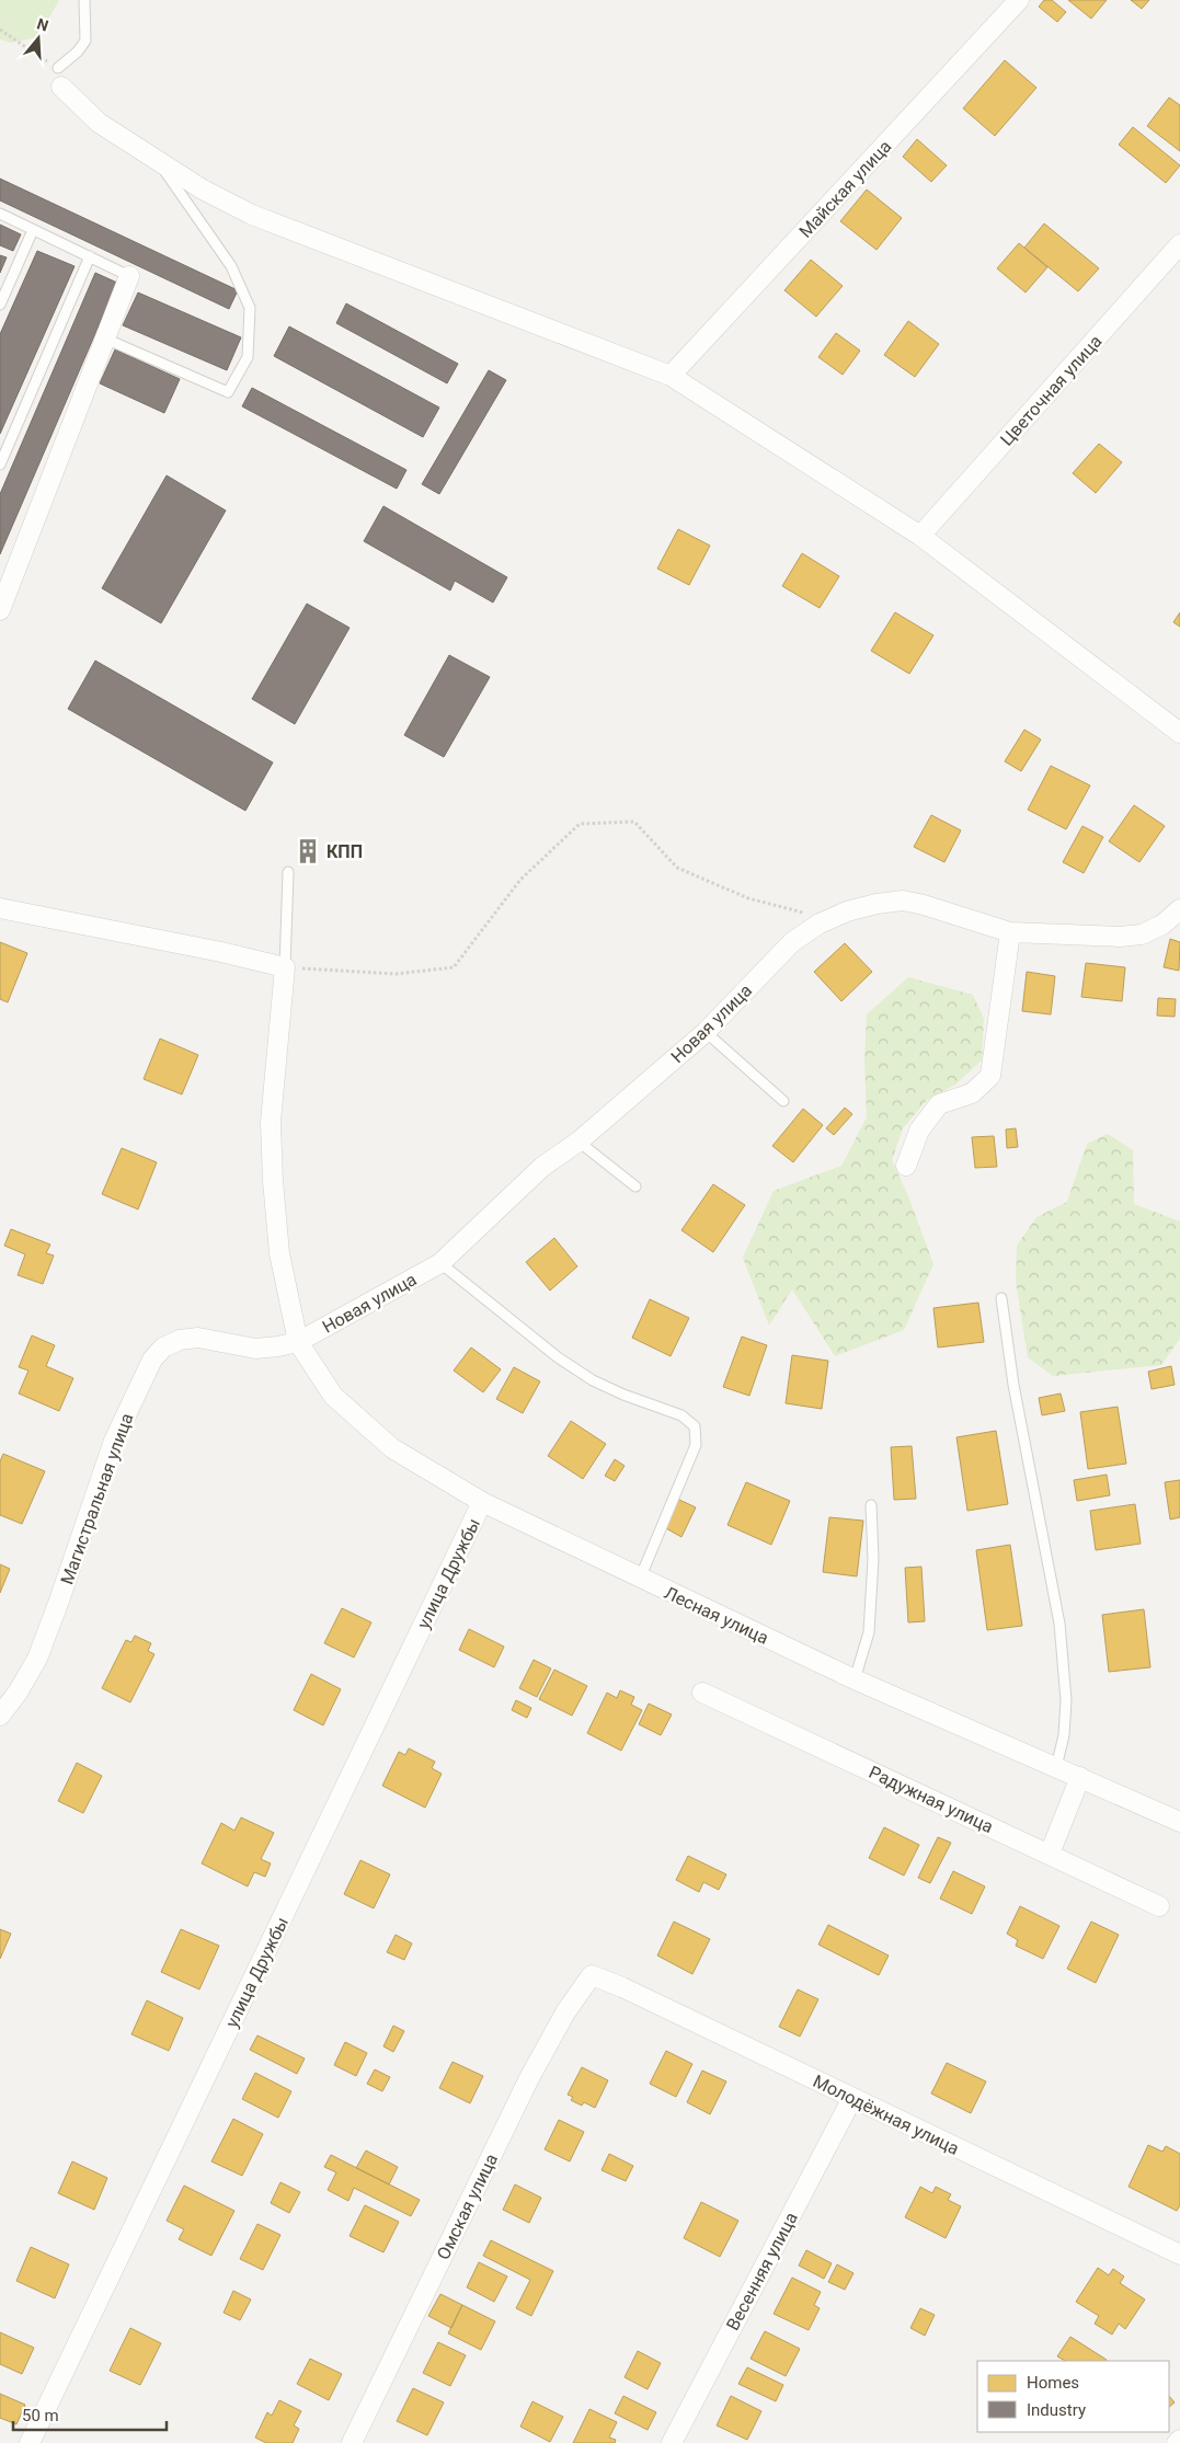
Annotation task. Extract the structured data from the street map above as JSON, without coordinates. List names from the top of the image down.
{
  "streets": {
    "street": [
      "Майская улица",
      "Цветочная улица",
      "Новая улица",
      "Магистральная улица",
      "улица Дружбы",
      "Лесная улица",
      "Радужная улица",
      "Молодёжная улица",
      "Омская улица",
      "Весенняя улица"
    ]
  },
  "crossings": [
    ["Новая улица", "Магистральная улица"],
    ["Новая улица", "Лесная улица"],
    ["Магистральная улица", "Лесная улица"],
    ["улица Дружбы", "Лесная улица"],
    ["Молодёжная улица", "Омская улица"],
    ["Молодёжная улица", "Весенняя улица"]
  ],
  "places": {
    "building": ["КПП"]
  },
  "legend": ["Homes", "Industry"],
  "scale_bar": "50 m",
  "north": "top"
}
